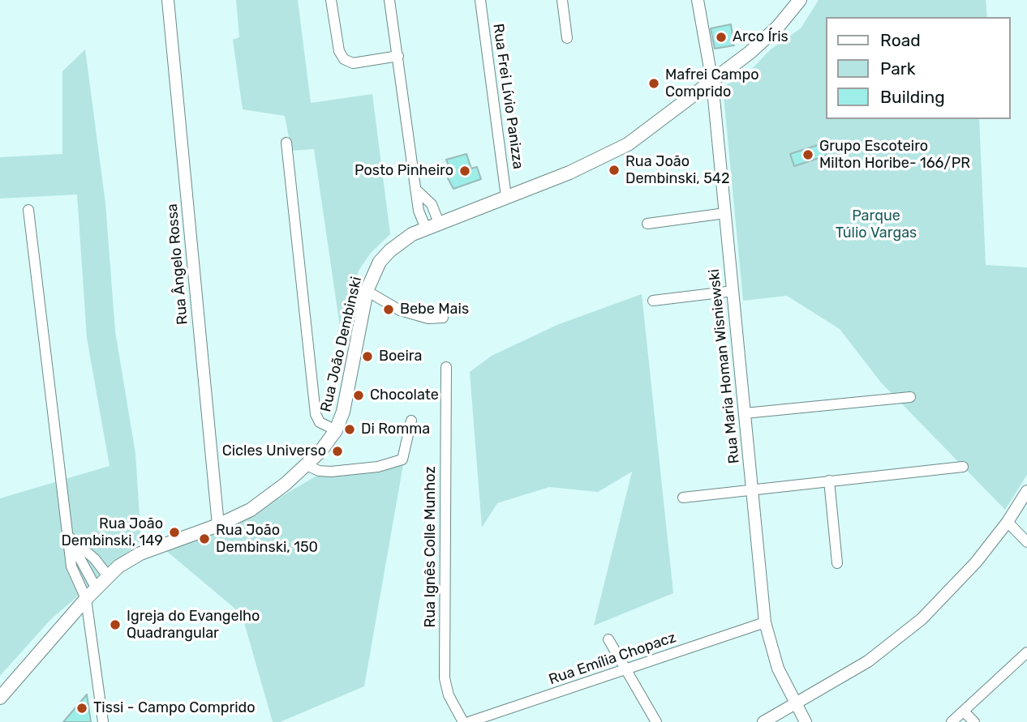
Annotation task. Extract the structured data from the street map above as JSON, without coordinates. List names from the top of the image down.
{
  "streets": {
    "main road": ["Rua João Dembinski"],
    "street": [
      "Rua Frei Lívio Panizza",
      "Rua Ângelo Rossa",
      "Rua Maria Homan Wisniewski",
      "Rua Ignês Colle Munhoz",
      "Rua Emília Chopacz"
    ]
  },
  "crossings": [
    ["Rua Frei Lívio Panizza", "Rua João Dembinski"],
    ["Rua Ângelo Rossa", "Rua João Dembinski"],
    ["Rua João Dembinski", "Rua Maria Homan Wisniewski"],
    ["Rua Maria Homan Wisniewski", "Rua Emília Chopacz"]
  ],
  "parks": ["Parque Túlio Vargas"],
  "places": [
    "Arco Íris",
    "Mafrei Campo Comprido",
    "Grupo Escoteiro Milton Horibe- 166/PR",
    "Rua João Dembinski, 542",
    "Posto Pinheiro",
    "Bebe Mais",
    "Boeira",
    "Chocolate",
    "Di Romma",
    "Cicles Universo",
    "Rua João Dembinski, 149",
    "Rua João Dembinski, 150",
    "Igreja do Evangelho Quadrangular",
    "Tissi - Campo Comprido"
  ],
  "legend": ["Road", "Park", "Building"]
}
